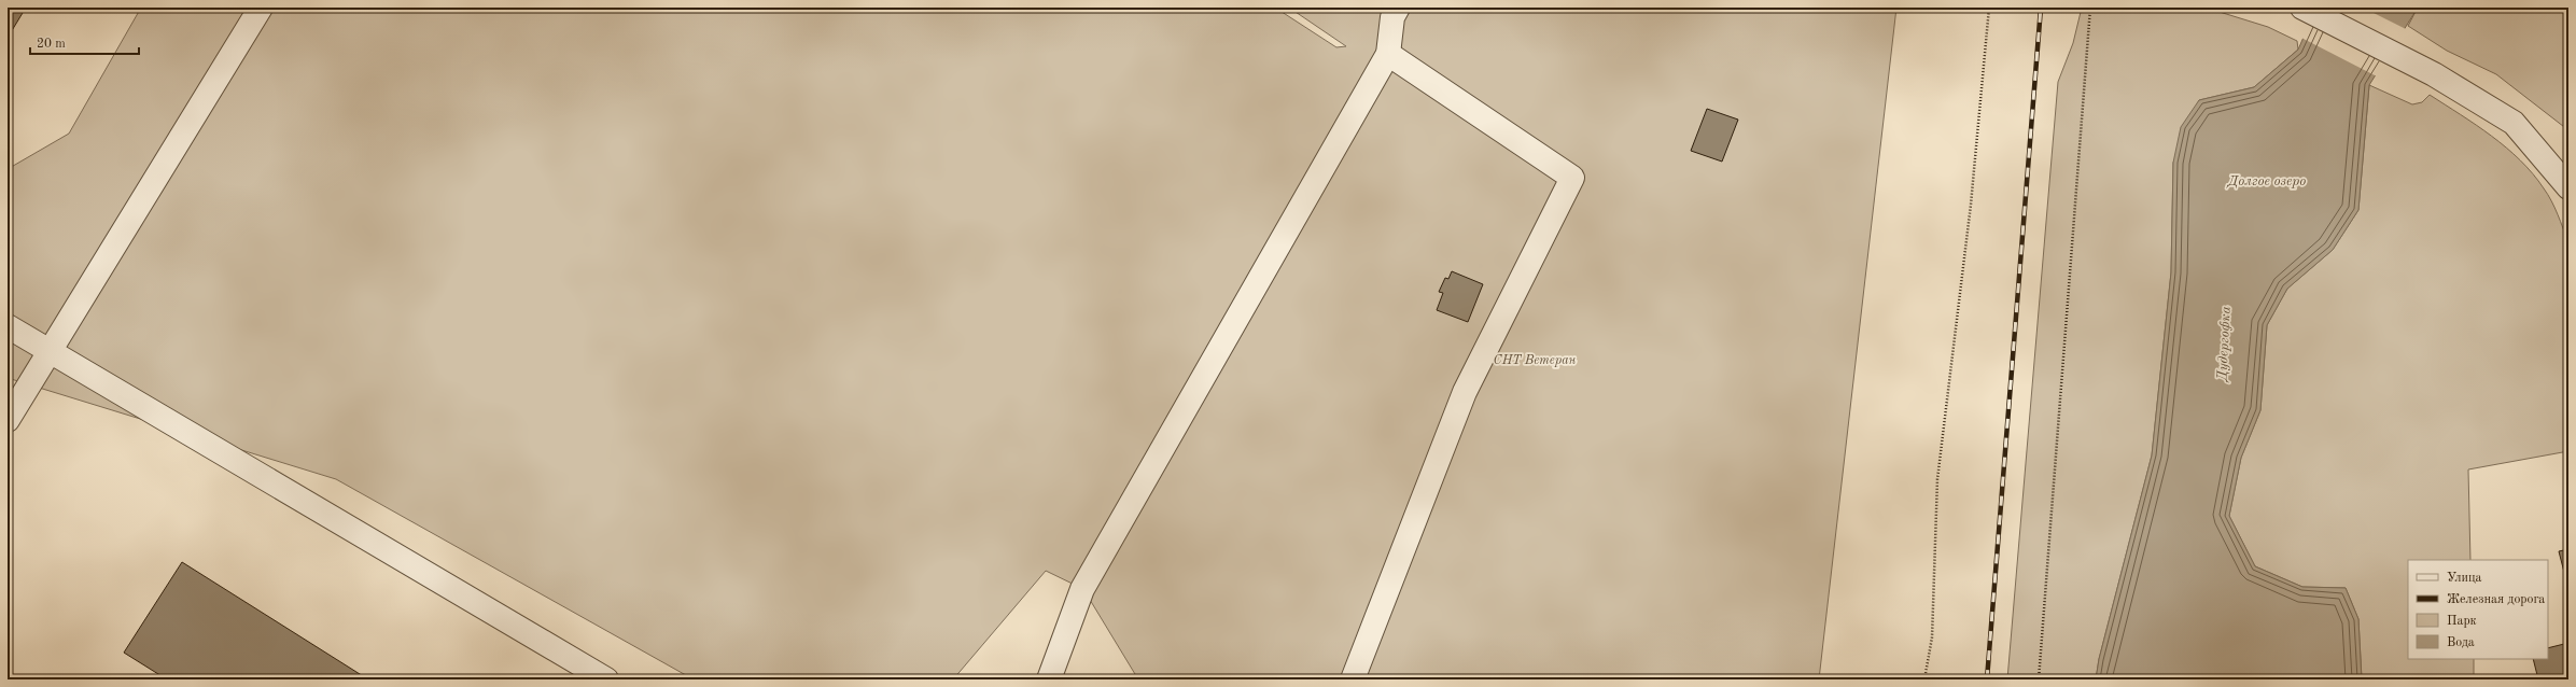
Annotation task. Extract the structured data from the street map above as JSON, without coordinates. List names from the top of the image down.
{
  "water": ["Долгое озеро", "Дудергофка"],
  "parks": ["СНТ Ветеран"],
  "legend": [
    "Улица",
    "Железная дорога",
    "Парк",
    "Вода"
  ],
  "scale_bar": "20 m"
}
